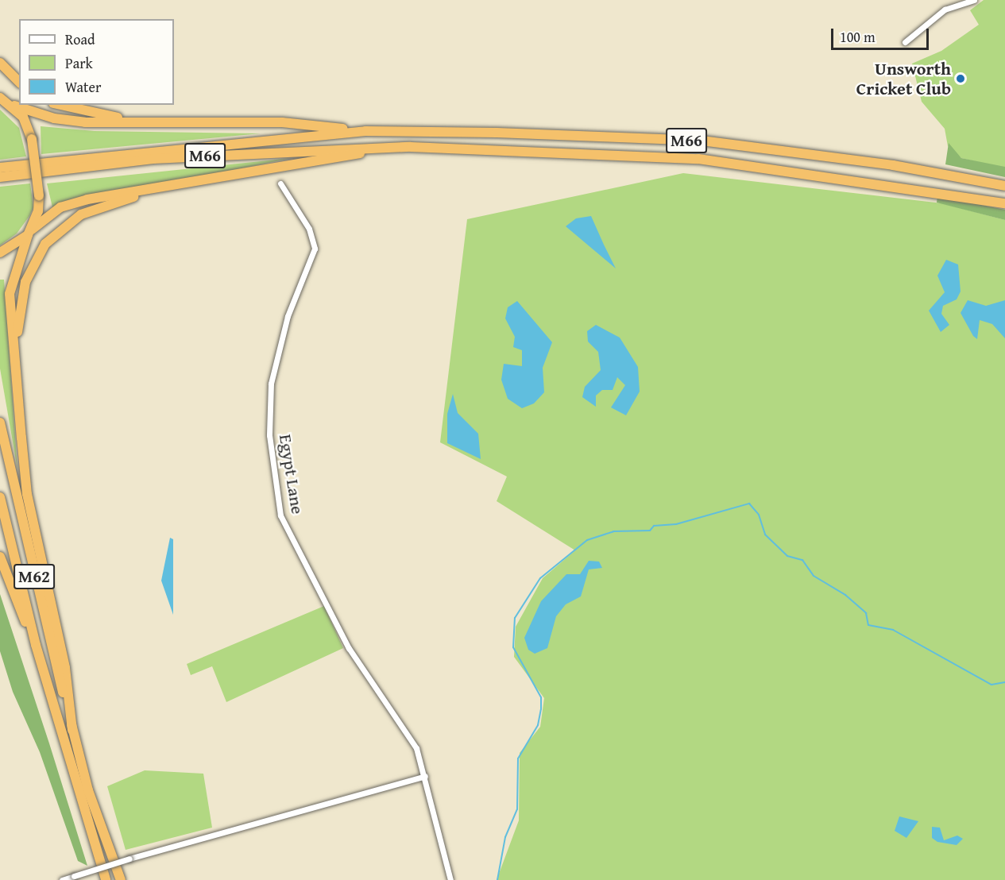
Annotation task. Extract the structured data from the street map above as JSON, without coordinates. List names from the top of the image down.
{
  "streets": {
    "highway": ["M66", "M62"],
    "street": ["Egypt Lane"]
  },
  "places": ["Unsworth Cricket Club"],
  "legend": ["Road", "Park", "Water"],
  "scale_bar": "100 m"
}
